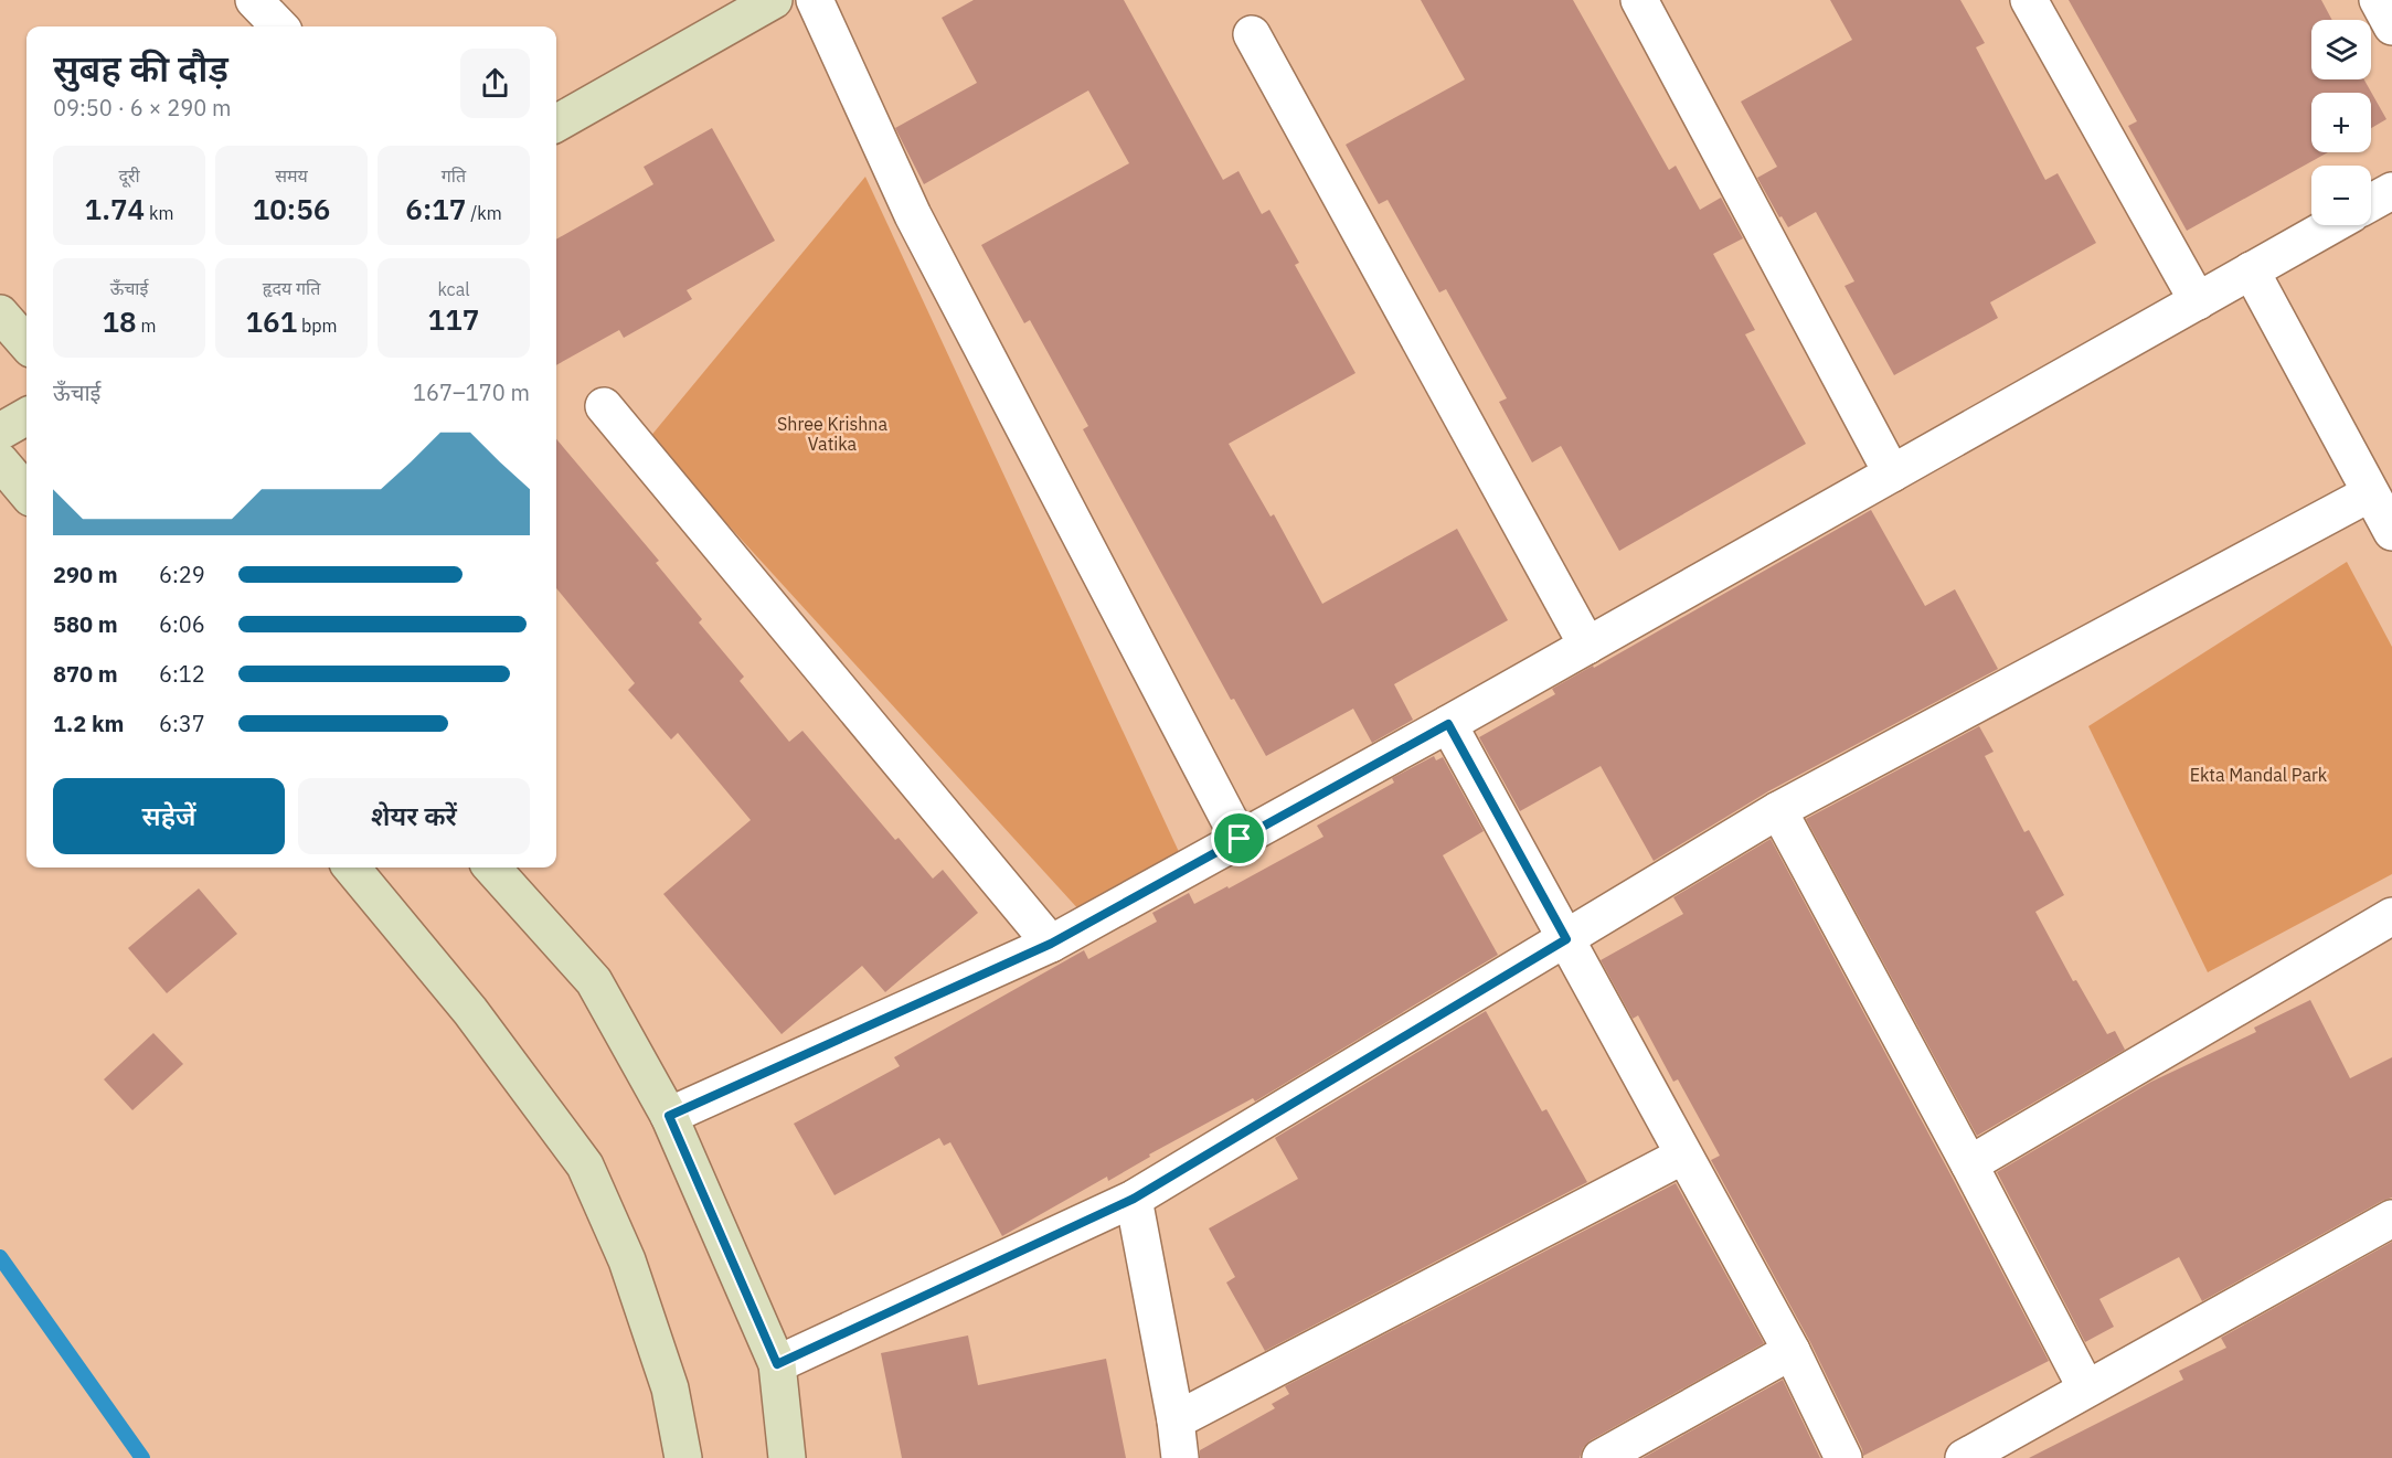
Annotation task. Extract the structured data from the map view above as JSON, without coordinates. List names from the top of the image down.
{
  "parks": ["Shree Krishna Vatika", "Ekta Mandal Park"],
  "page": {
    "map_buttons": ["+", "−"],
    "heading": ["सुबह की दौड़", "09:50 · 6 × 290 m"],
    "stats": [
      ["दूरी", "1.74 km"],
      ["समय", "10:56"],
      ["गति", "6:17 /km"],
      ["ऊँचाई", "18 m"],
      ["हृदय गति", "161 bpm"],
      ["kcal", "117"]
    ],
    "chart": ["ऊँचाई", "167–170 m"],
    "list": [
      {
        "name": "290 m",
        "note": "6:29"
      },
      {
        "name": "580 m",
        "note": "6:06"
      },
      {
        "name": "870 m",
        "note": "6:12"
      },
      {
        "name": "1.2 km",
        "note": "6:37"
      }
    ],
    "buttons": ["सहेजें", "शेयर करें"]
  }
}
